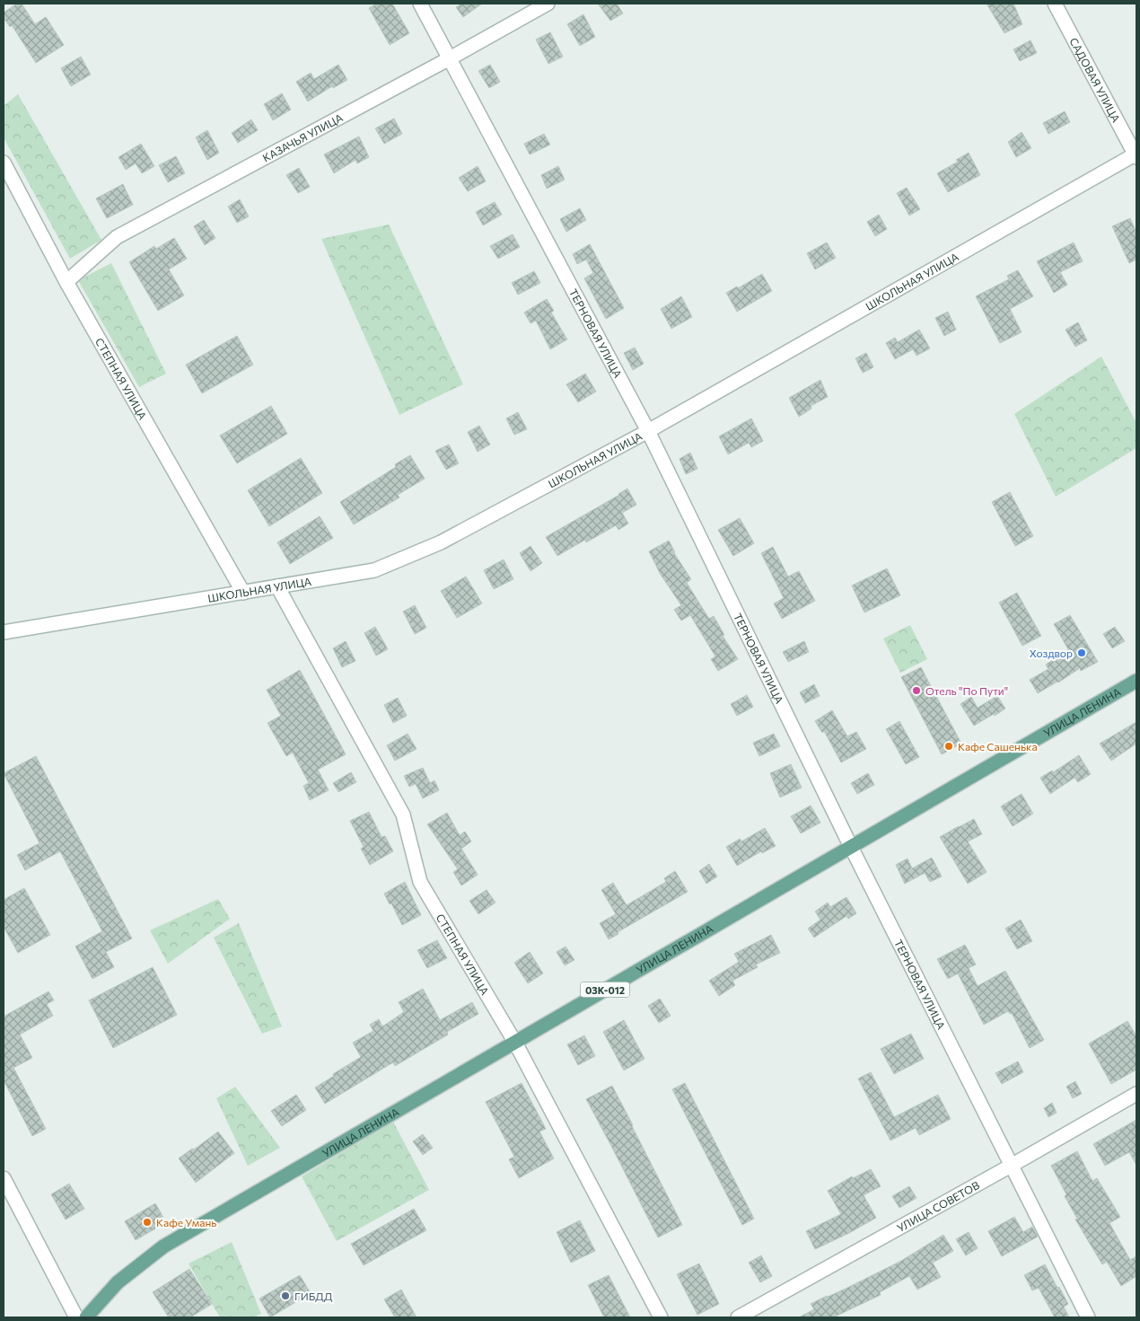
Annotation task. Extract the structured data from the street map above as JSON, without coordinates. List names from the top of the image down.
{
  "streets": {
    "main road": ["УЛИЦА ЛЕНИНА", "03К-012"],
    "street": [
      "САДОВАЯ УЛИЦА",
      "КАЗАЧЬЯ УЛИЦА",
      "ШКОЛЬНАЯ УЛИЦА",
      "ТЕРНОВАЯ УЛИЦА",
      "СТЕПНАЯ УЛИЦА",
      "УЛИЦА СОВЕТОВ"
    ]
  },
  "crossings": [
    ["САДОВАЯ УЛИЦА", "ШКОЛЬНАЯ УЛИЦА"],
    ["КАЗАЧЬЯ УЛИЦА", "ТЕРНОВАЯ УЛИЦА"],
    ["КАЗАЧЬЯ УЛИЦА", "СТЕПНАЯ УЛИЦА"],
    ["ШКОЛЬНАЯ УЛИЦА", "ТЕРНОВАЯ УЛИЦА"],
    ["ШКОЛЬНАЯ УЛИЦА", "СТЕПНАЯ УЛИЦА"],
    ["ТЕРНОВАЯ УЛИЦА", "УЛИЦА ЛЕНИНА"],
    ["ТЕРНОВАЯ УЛИЦА", "УЛИЦА СОВЕТОВ"],
    ["СТЕПНАЯ УЛИЦА", "УЛИЦА ЛЕНИНА"]
  ],
  "places": [
    "Хоздвор",
    "Отель \"По Пути\"",
    "Кафе Сашенька",
    "Кафе Умань",
    "ГИБДД"
  ]
}
